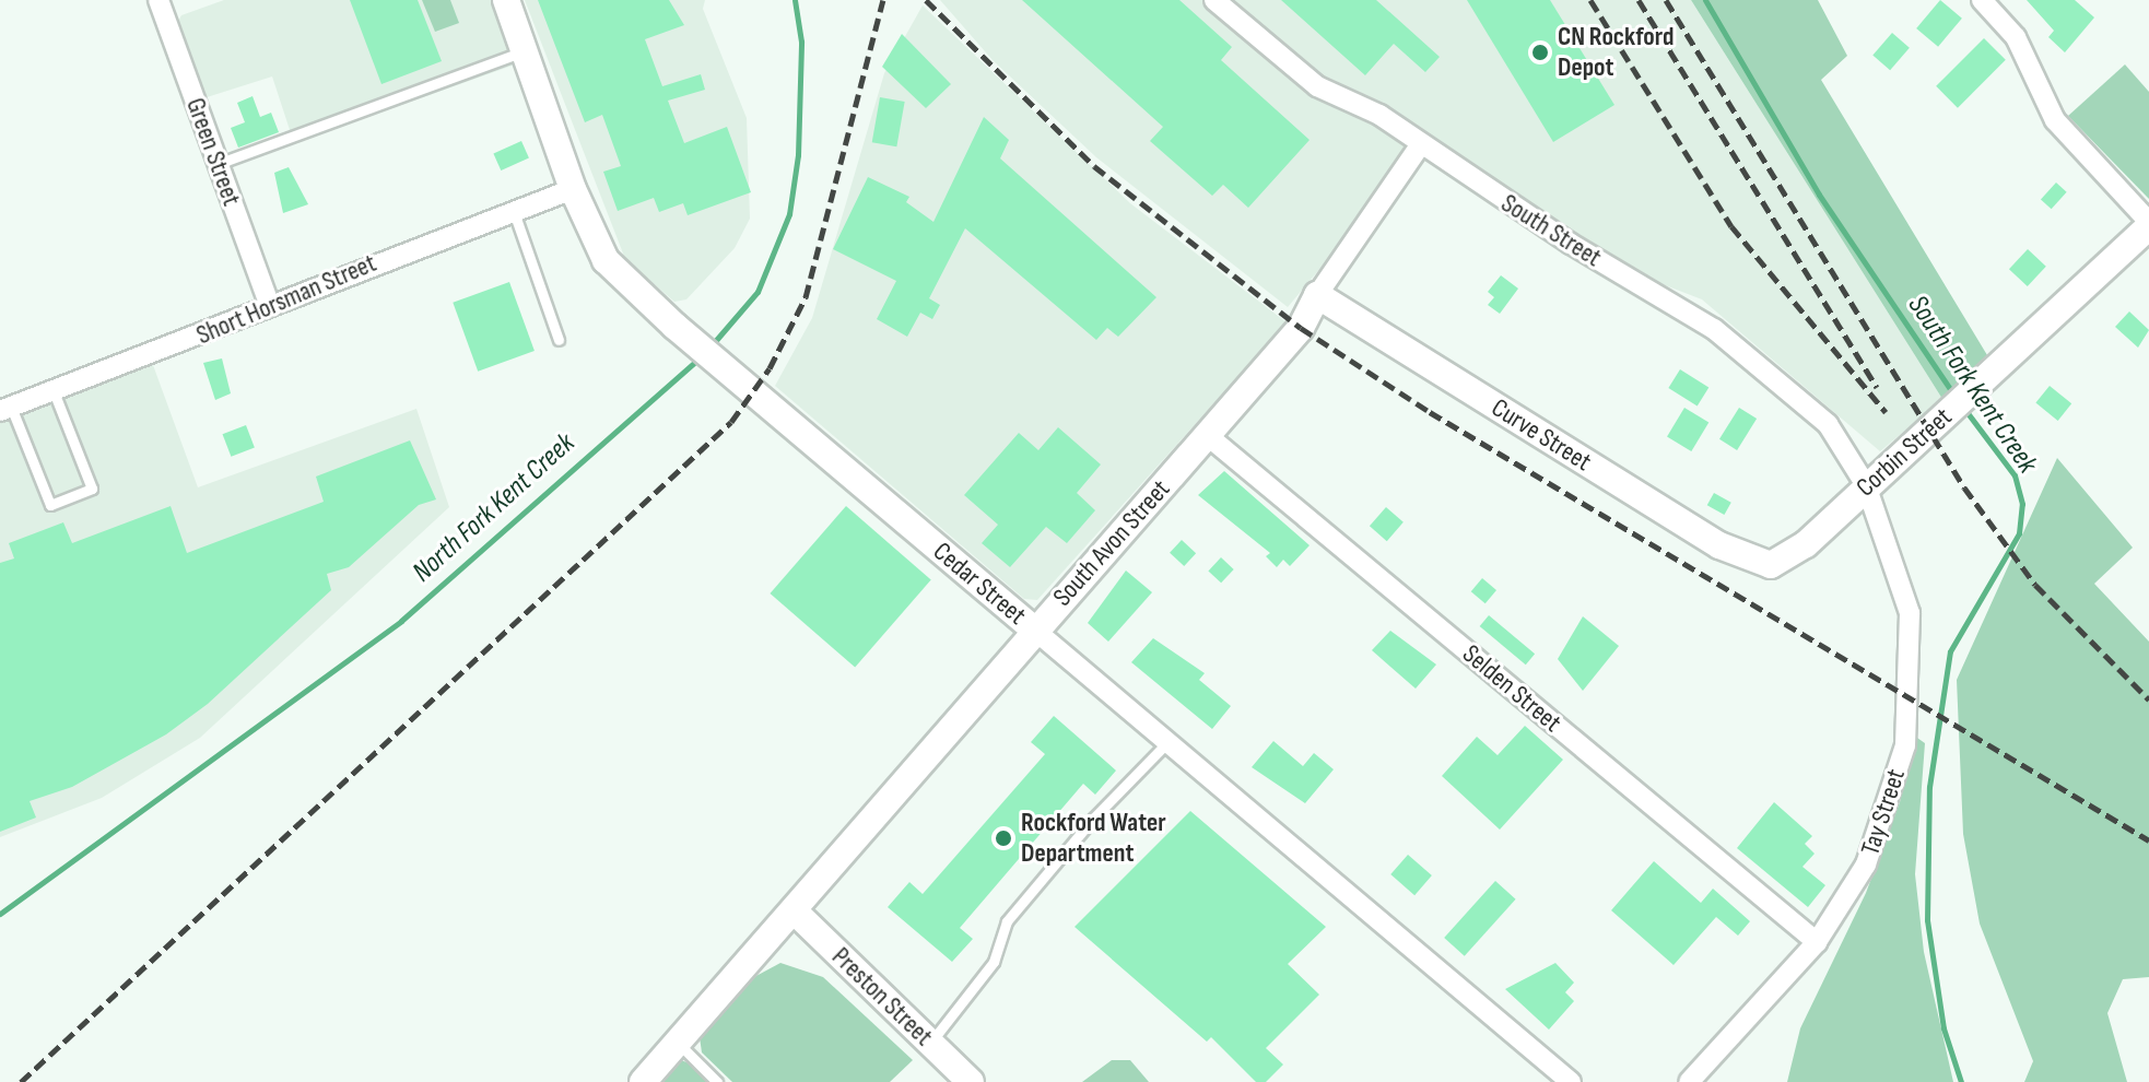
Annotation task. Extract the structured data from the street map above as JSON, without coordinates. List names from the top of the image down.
{
  "streets": {
    "street": [
      "Green Street",
      "South Street",
      "Short Horsman Street",
      "Curve Street",
      "Corbin Street",
      "South Avon Street",
      "Cedar Street",
      "Selden Street",
      "Tay Street",
      "Preston Street"
    ]
  },
  "crossings": [
    ["Green Street", "Short Horsman Street"],
    ["South Street", "Corbin Street"],
    ["South Street", "South Avon Street"],
    ["South Street", "Tay Street"],
    ["Short Horsman Street", "Cedar Street"],
    ["Curve Street", "Corbin Street"],
    ["Curve Street", "South Avon Street"],
    ["Corbin Street", "Tay Street"],
    ["South Avon Street", "Cedar Street"],
    ["South Avon Street", "Selden Street"],
    ["South Avon Street", "Preston Street"],
    ["Selden Street", "Tay Street"]
  ],
  "water": ["South Fork Kent Creek", "North Fork Kent Creek"],
  "places": ["CN Rockford Depot", "Rockford Water Department"]
}
